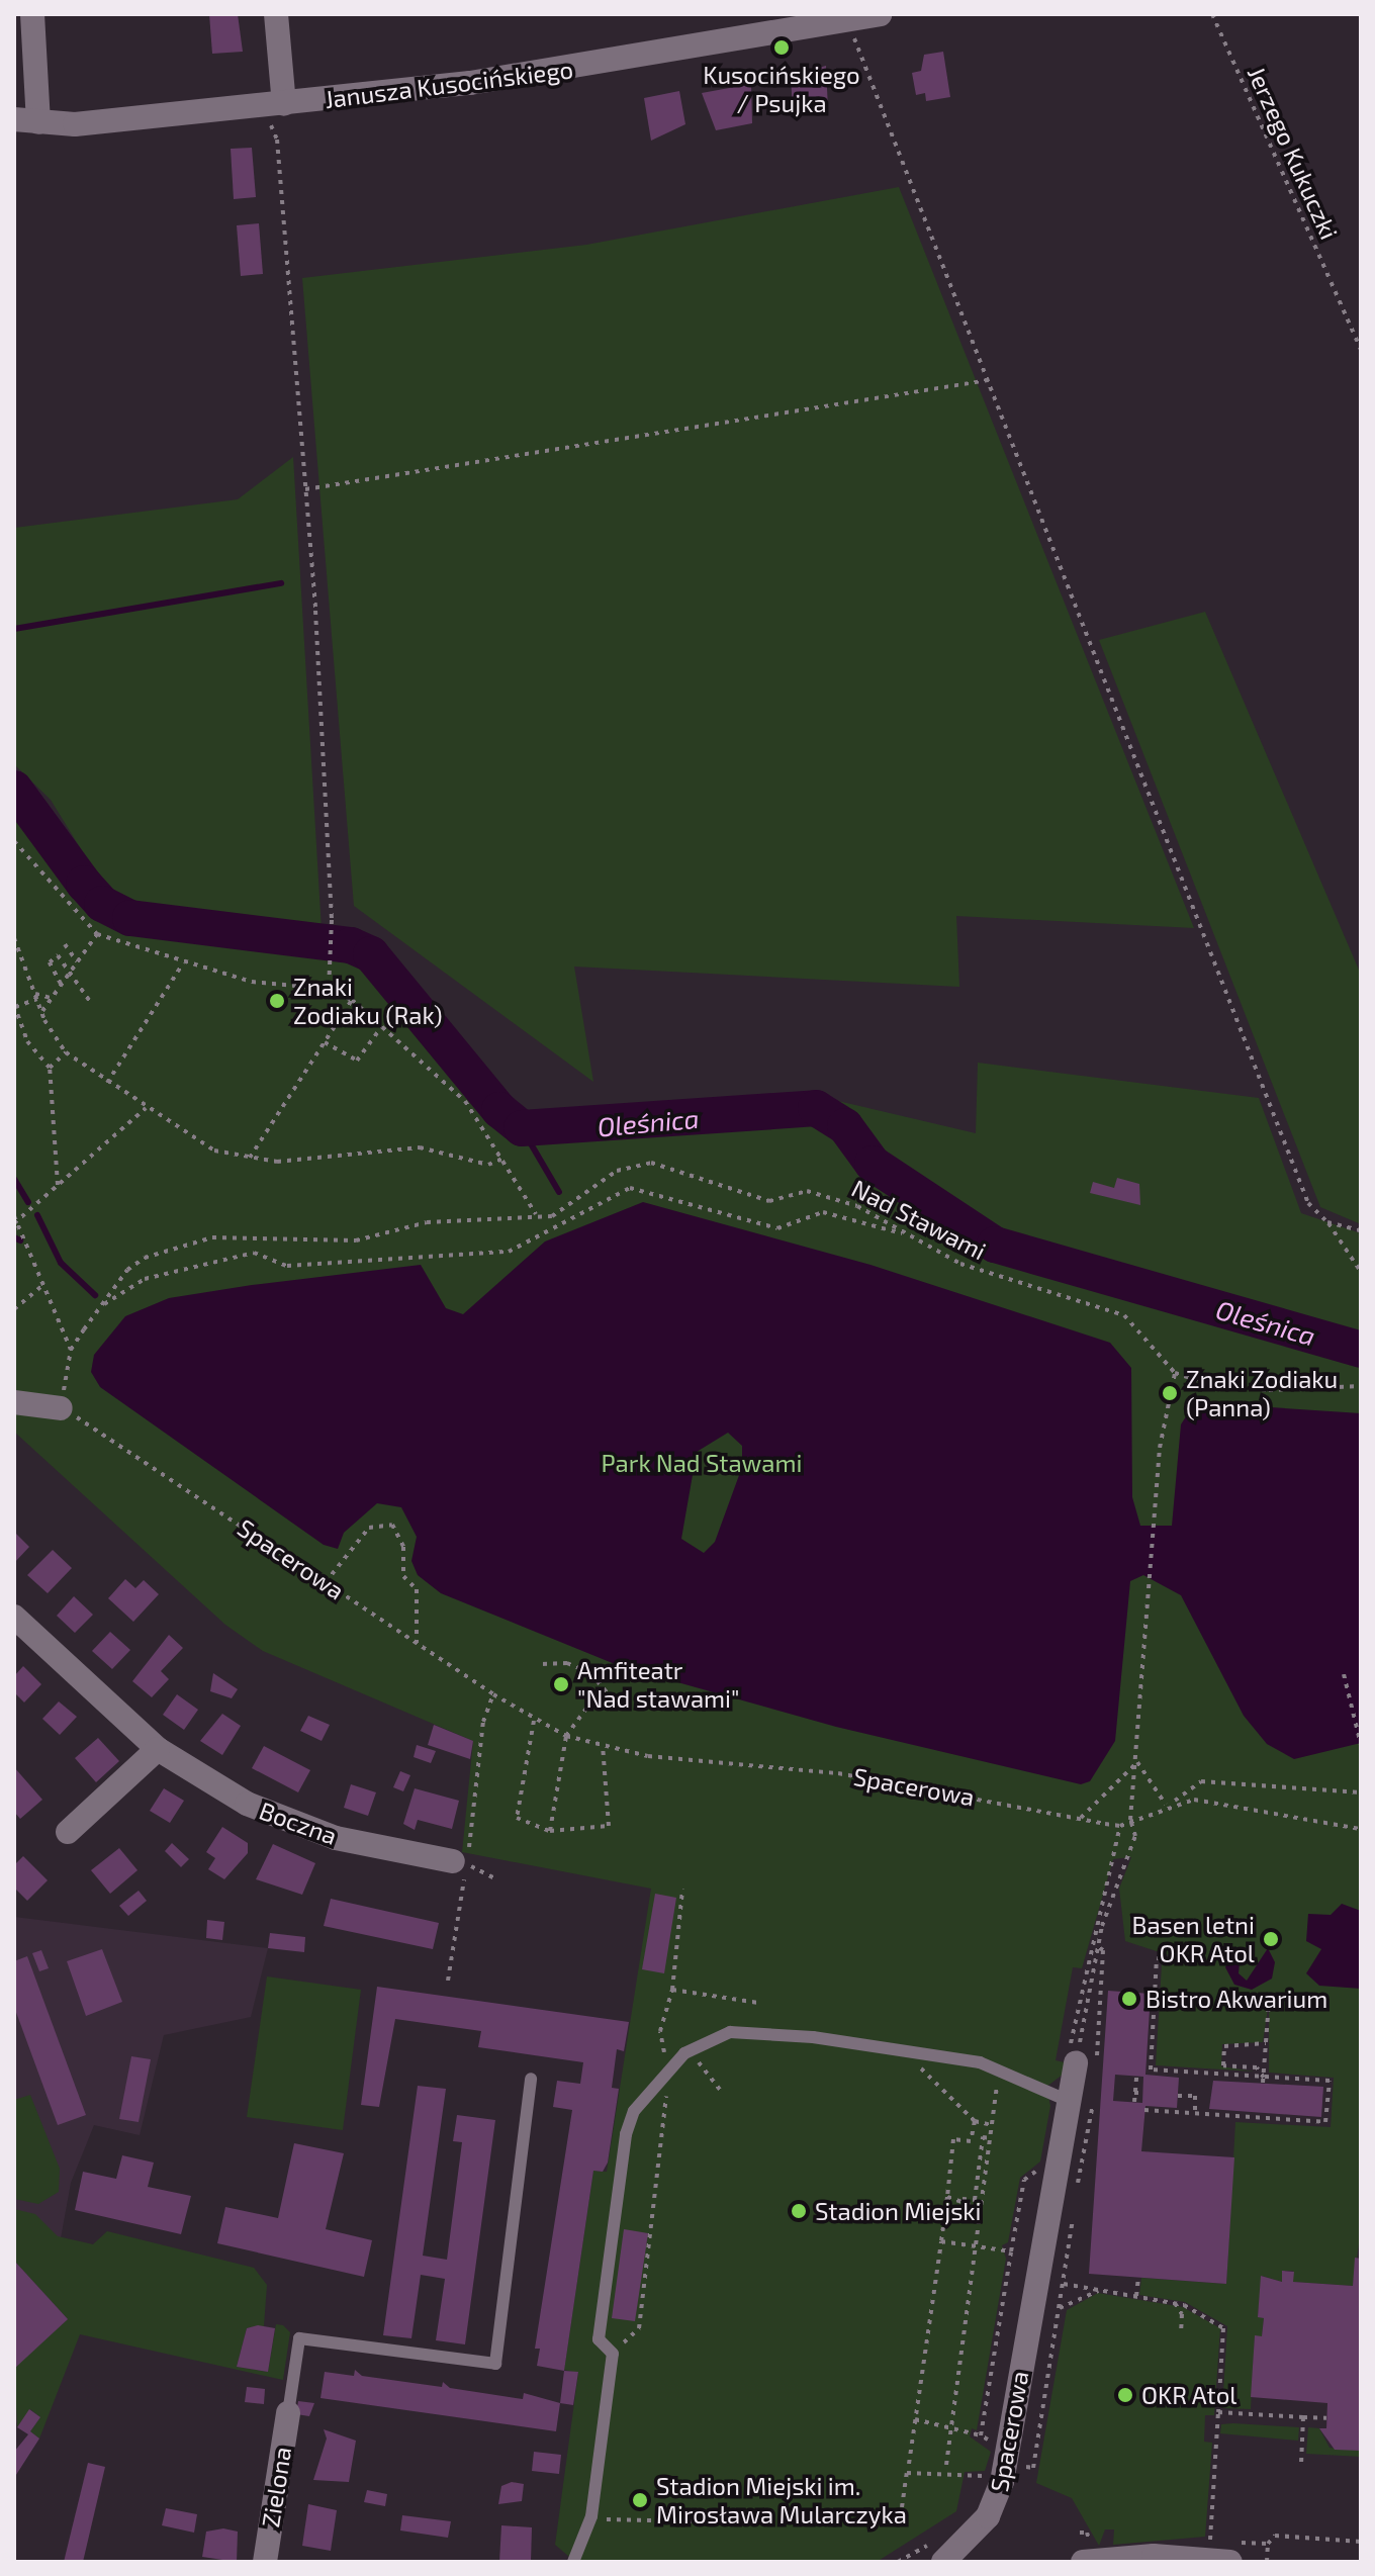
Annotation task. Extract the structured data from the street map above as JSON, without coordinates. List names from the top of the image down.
{
  "streets": {
    "street": [
      "Janusza Kusocińskiego",
      "Spacerowa",
      "Boczna",
      "Zielona"
    ],
    "path": ["Jerzego Kukuczki", "Nad Stawami"]
  },
  "crossings": [
    ["Nad Stawami", "Spacerowa"]
  ],
  "water": ["Oleśnica"],
  "parks": ["Park Nad Stawami"],
  "places": [
    "Kusocińskiego / Psujka",
    "Znaki Zodiaku (Rak)",
    "Znaki Zodiaku (Panna)",
    "Amfiteatr \"Nad stawami\"",
    "Basen letni OKR Atol",
    "Bistro Akwarium",
    "Stadion Miejski",
    "OKR Atol",
    "Stadion Miejski im. Mirosława Mularczyka"
  ]
}
